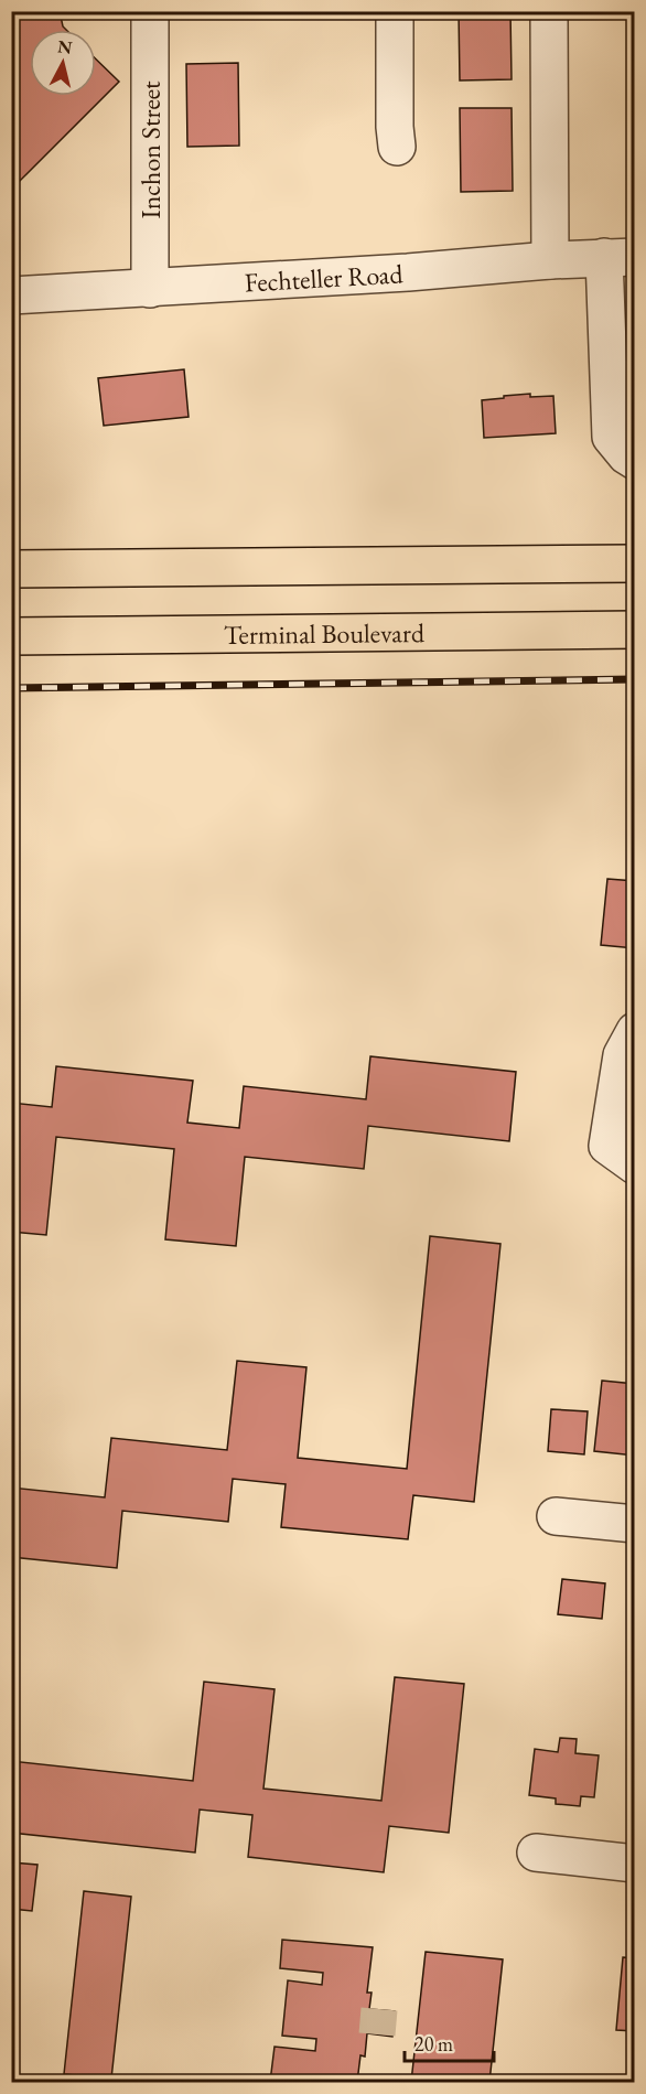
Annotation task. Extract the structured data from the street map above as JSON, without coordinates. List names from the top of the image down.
{
  "streets": {
    "main road": ["Terminal Boulevard"],
    "street": ["Inchon Street", "Fechteller Road"]
  },
  "crossings": [
    ["Inchon Street", "Fechteller Road"]
  ],
  "scale_bar": "20 m",
  "north": "top"
}
